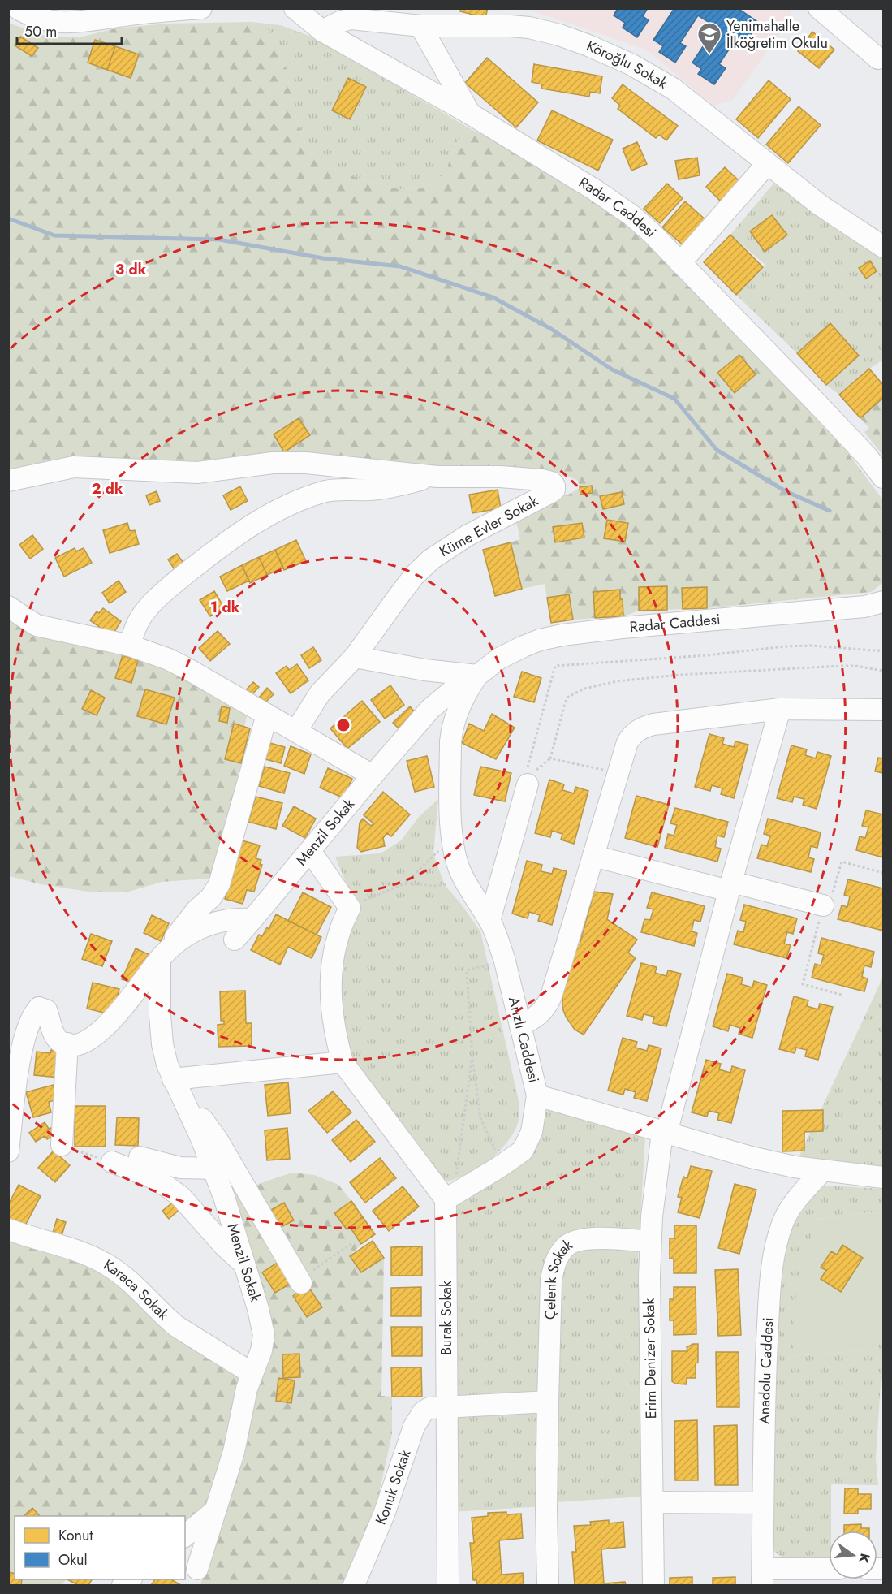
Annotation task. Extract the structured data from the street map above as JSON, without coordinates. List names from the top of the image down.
{
  "streets": {
    "street": [
      "Köroğlu Sokak",
      "Radar Caddesi",
      "Küme Evler Sokak",
      "Menzil Sokak",
      "Arızlı Caddesi",
      "Çelenk Sokak",
      "Karaca Sokak",
      "Burak Sokak",
      "Erim Denizer Sokak",
      "Anadolu Caddesi",
      "Konuk Sokak"
    ]
  },
  "crossings": [
    ["Köroğlu Sokak", "Radar Caddesi"],
    ["Radar Caddesi", "Menzil Sokak"],
    ["Radar Caddesi", "Arızlı Caddesi"],
    ["Menzil Sokak", "Arızlı Caddesi"],
    ["Menzil Sokak", "Karaca Sokak"],
    ["Arızlı Caddesi", "Erim Denizer Sokak"],
    ["Arızlı Caddesi", "Anadolu Caddesi"],
    ["Çelenk Sokak", "Erim Denizer Sokak"],
    ["Burak Sokak", "Konuk Sokak"]
  ],
  "places": {
    "school or university": ["Yenimahalle İlköğretim Okulu"]
  },
  "legend": ["Konut", "Okul"],
  "scale_bar": "50 m",
  "north": "right",
  "rings": ["3 dk", "2 dk", "1 dk"]
}
